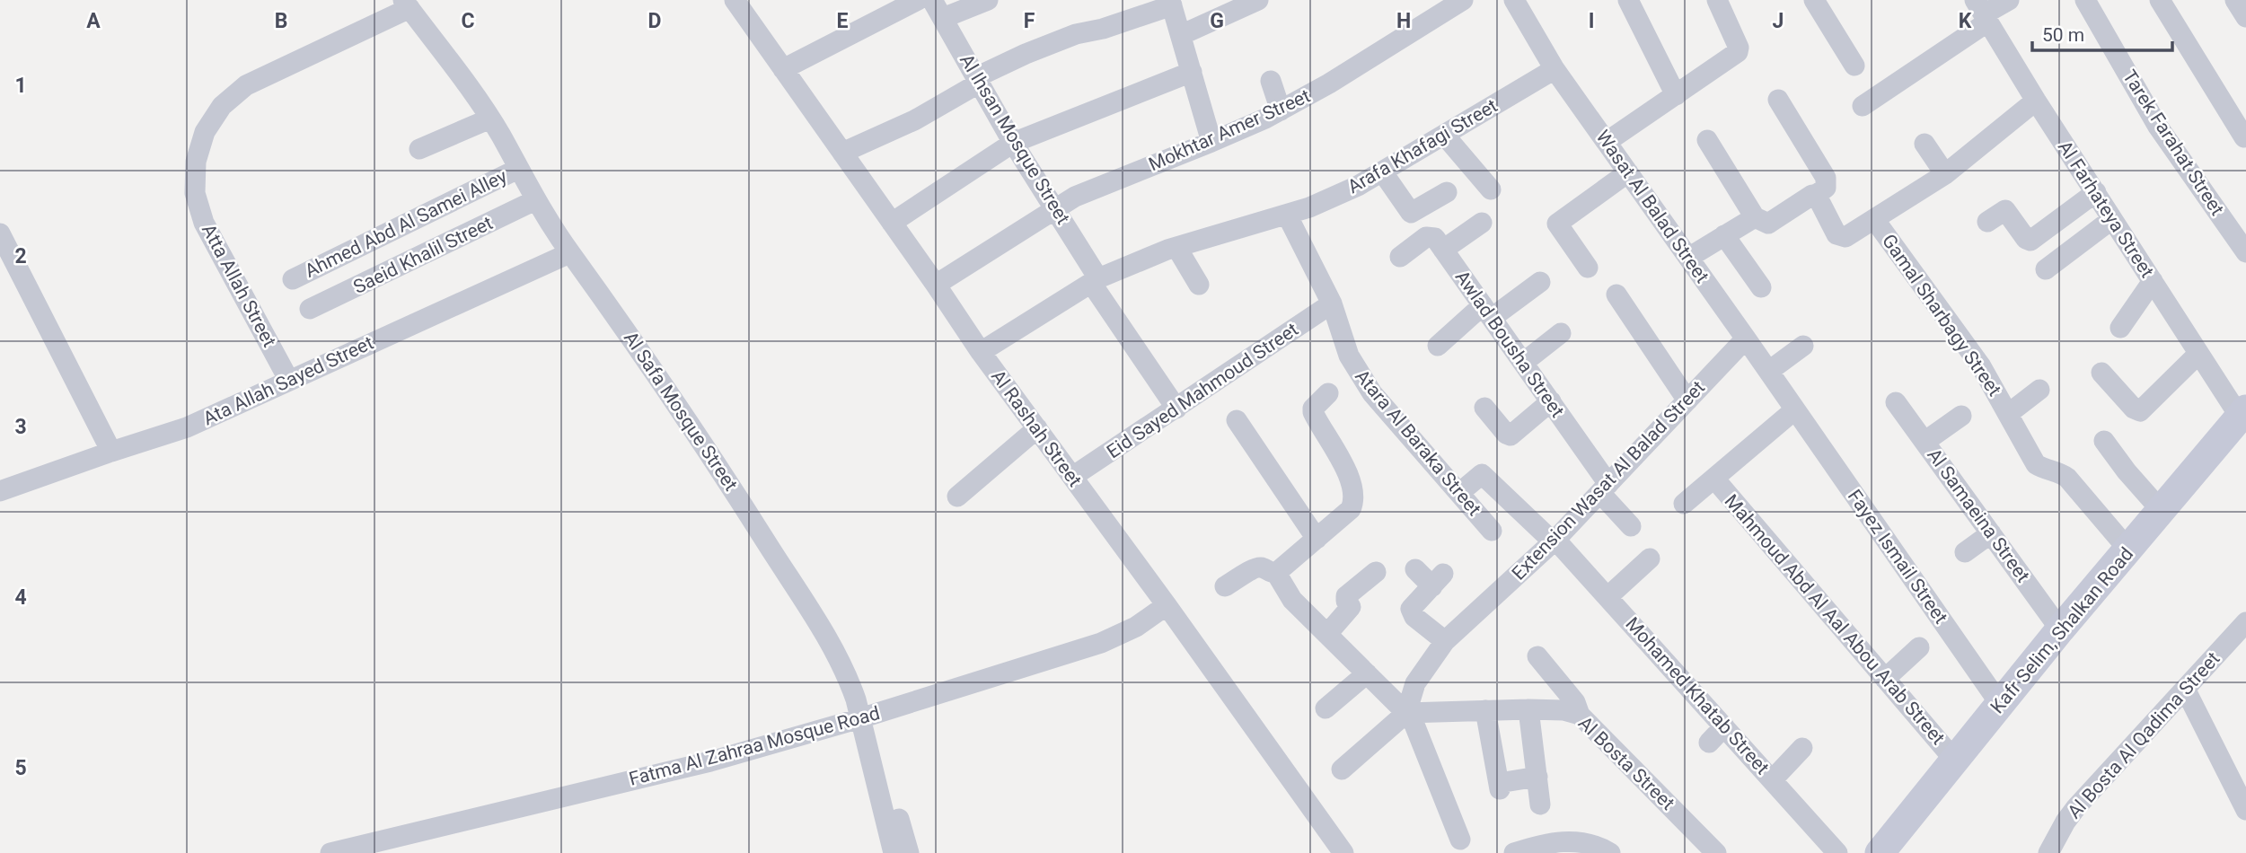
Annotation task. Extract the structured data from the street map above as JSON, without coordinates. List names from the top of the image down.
{
  "streets": {
    "street": [
      "Mokhtar Amer Street",
      "Al Ihsan Mosque Street",
      "Tarek Farahat Street",
      "Arafa Khafagi Street",
      "Wasat Al Balad Street",
      "Al Farhateya Street",
      "Ahmed Abd Al Samei Alley",
      "Saeid Khalil Street",
      "Atta Allah Street",
      "Gamal Sharbagy Street",
      "Awlad Bousha Street",
      "Ata Allah Sayed Street",
      "Eid Sayed Mahmoud Street",
      "Al Safa Mosque Street",
      "Al Rashah Street",
      "Atara Al Baraka Street",
      "Extension Wasat Al Balad Street",
      "Al Samaeina Street",
      "Fayez Ismail Street",
      "Mahmoud Abd Al Aal Abou Arab Street",
      "Kafr Selim, Shalkan Road",
      "Mohamed Khatab Street",
      "Al Bosta Al Qadima Street",
      "Fatma Al Zahraa Mosque Road",
      "Al Bosta Street"
    ]
  },
  "crossings": [
    ["Mokhtar Amer Street", "Al Ihsan Mosque Street"],
    ["Mokhtar Amer Street", "Al Rashah Street"],
    ["Al Ihsan Mosque Street", "Arafa Khafagi Street"],
    ["Al Ihsan Mosque Street", "Eid Sayed Mahmoud Street"],
    ["Arafa Khafagi Street", "Wasat Al Balad Street"],
    ["Arafa Khafagi Street", "Al Rashah Street"],
    ["Arafa Khafagi Street", "Atara Al Baraka Street"],
    ["Wasat Al Balad Street", "Extension Wasat Al Balad Street"],
    ["Wasat Al Balad Street", "Fayez Ismail Street"],
    ["Al Farhateya Street", "Kafr Selim, Shalkan Road"],
    ["Ahmed Abd Al Samei Alley", "Al Safa Mosque Street"],
    ["Saeid Khalil Street", "Al Safa Mosque Street"],
    ["Atta Allah Street", "Ata Allah Sayed Street"],
    ["Atta Allah Street", "Al Safa Mosque Street"],
    ["Gamal Sharbagy Street", "Kafr Selim, Shalkan Road"],
    ["Awlad Bousha Street", "Extension Wasat Al Balad Street"],
    ["Ata Allah Sayed Street", "Al Safa Mosque Street"],
    ["Eid Sayed Mahmoud Street", "Al Rashah Street"],
    ["Eid Sayed Mahmoud Street", "Atara Al Baraka Street"],
    ["Al Safa Mosque Street", "Fatma Al Zahraa Mosque Road"],
    ["Al Rashah Street", "Fatma Al Zahraa Mosque Road"],
    ["Atara Al Baraka Street", "Mohamed Khatab Street"],
    ["Extension Wasat Al Balad Street", "Mohamed Khatab Street"],
    ["Extension Wasat Al Balad Street", "Al Bosta Street"],
    ["Al Samaeina Street", "Kafr Selim, Shalkan Road"],
    ["Fayez Ismail Street", "Kafr Selim, Shalkan Road"],
    ["Mahmoud Abd Al Aal Abou Arab Street", "Kafr Selim, Shalkan Road"]
  ],
  "scale_bar": "50 m",
  "grid": {
    "columns": [
      "A",
      "B",
      "C",
      "D",
      "E",
      "F",
      "G",
      "H",
      "I",
      "J",
      "K"
    ],
    "rows": [
      "1",
      "2",
      "3",
      "4",
      "5"
    ]
  }
}
